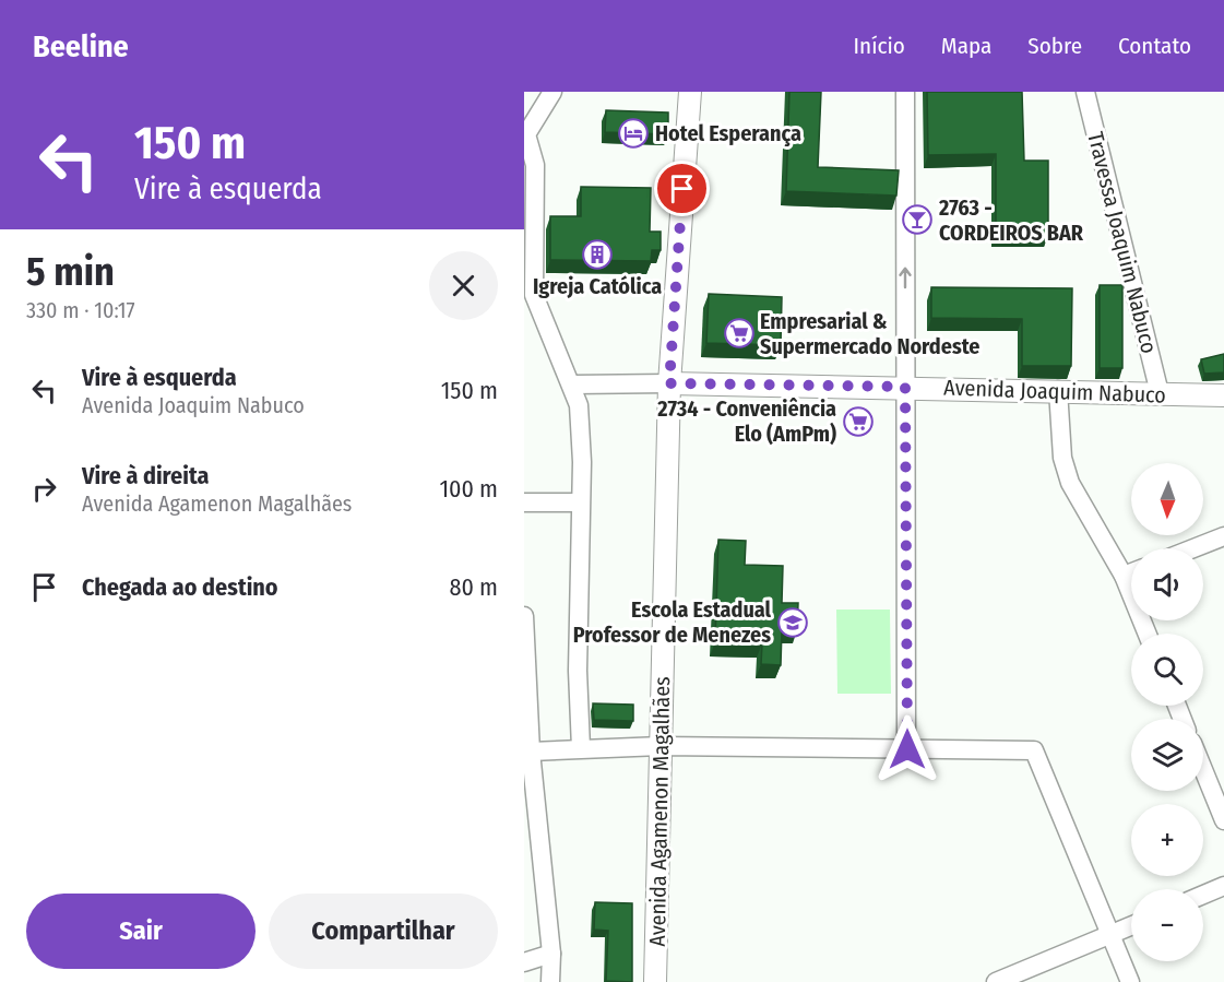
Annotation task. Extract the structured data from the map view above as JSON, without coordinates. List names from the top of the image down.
{
  "streets": {
    "main road": ["Avenida Joaquim Nabuco", "Avenida Agamenon Magalhães"],
    "street": ["Travessa Joaquim Nabuco"]
  },
  "crossings": [
    ["Travessa Joaquim Nabuco", "Avenida Joaquim Nabuco"],
    ["Avenida Joaquim Nabuco", "Avenida Agamenon Magalhães"]
  ],
  "places": {
    "hotel": ["Hotel Esperança"],
    "bar": ["2763 - CORDEIROS BAR"],
    "building": ["Igreja Católica"],
    "supermarket": ["Empresarial & Supermercado Nordeste", "2734 - Conveniência Elo (AmPm)"],
    "school or university": ["Escola Estadual Professor de Menezes"]
  },
  "north": "bottom",
  "page": {
    "header": "Beeline",
    "nav": [
      "Início",
      "Mapa",
      "Sobre",
      "Contato"
    ],
    "turn": ["150 m", "Vire à esquerda"],
    "heading": ["5 min", "330 m · 10:17"],
    "list": [
      {
        "name": "Vire à esquerda",
        "note": "Avenida Joaquim Nabuco",
        "value": "150 m"
      },
      {
        "name": "Vire à direita",
        "note": "Avenida Agamenon Magalhães",
        "value": "100 m"
      },
      {
        "name": "Chegada ao destino",
        "value": "80 m"
      }
    ],
    "map_buttons": ["+", "−"],
    "buttons": ["Sair", "Compartilhar"]
  }
}
